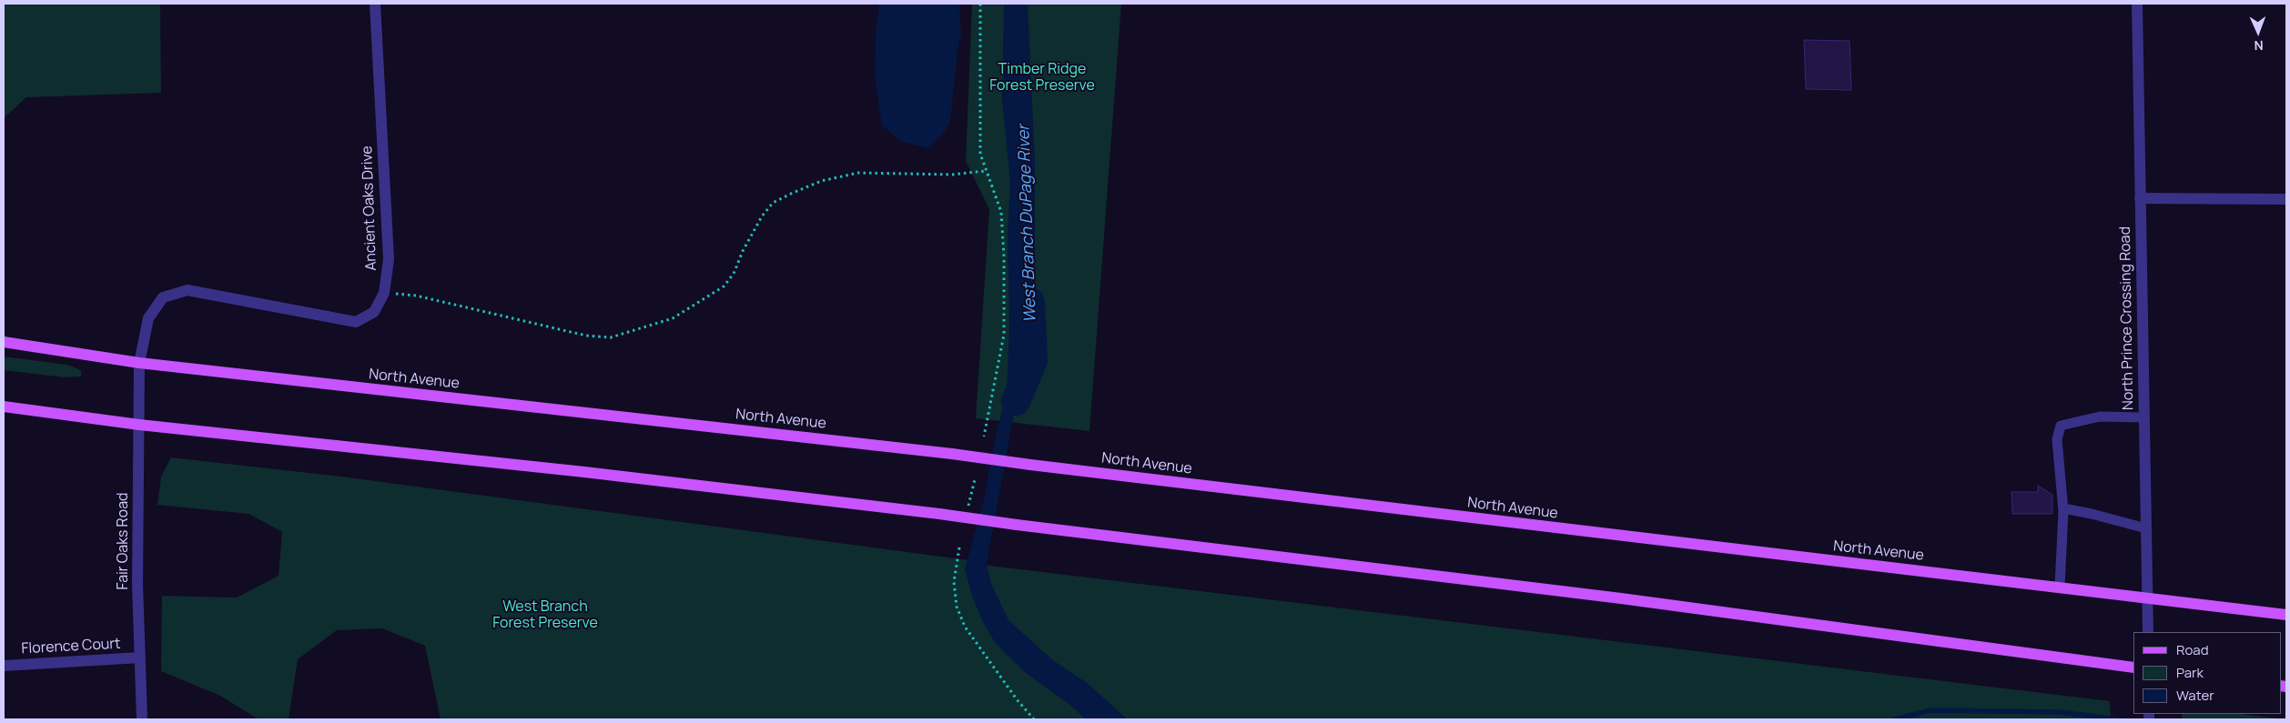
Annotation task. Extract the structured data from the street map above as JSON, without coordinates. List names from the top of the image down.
{
  "streets": {
    "main road": ["North Avenue"],
    "street": [
      "Ancient Oaks Drive",
      "North Prince Crossing Road",
      "Fair Oaks Road",
      "Florence Court"
    ]
  },
  "crossings": [
    ["Ancient Oaks Drive", "North Avenue"],
    ["Ancient Oaks Drive", "Fair Oaks Road"],
    ["North Prince Crossing Road", "North Avenue"],
    ["North Avenue", "Fair Oaks Road"],
    ["Fair Oaks Road", "Florence Court"]
  ],
  "water": ["West Branch DuPage River"],
  "parks": ["Timber Ridge Forest Preserve", "West Branch Forest Preserve"],
  "legend": ["Road", "Park", "Water"],
  "north": "bottom"
}
